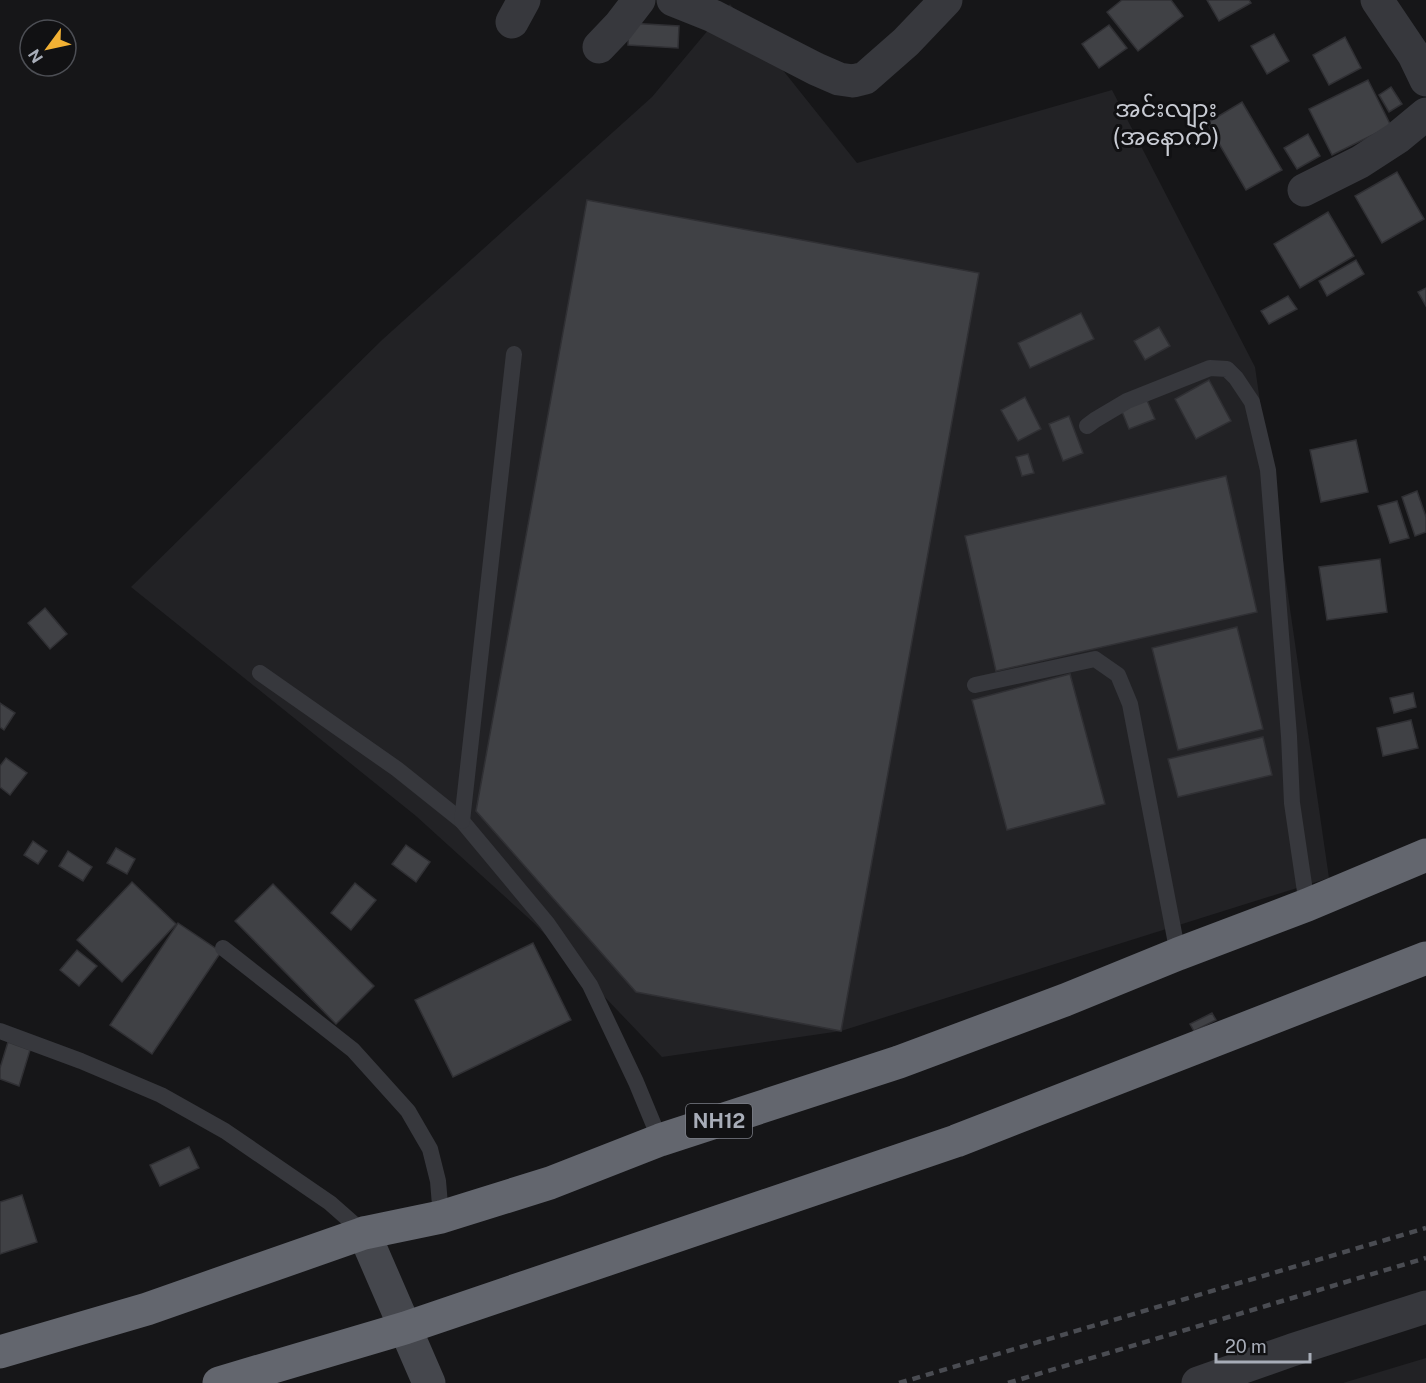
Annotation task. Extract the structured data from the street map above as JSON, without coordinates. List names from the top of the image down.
{
  "streets": {
    "highway": ["NH12"]
  },
  "districts": ["အင်းလျား (အနောက်)"],
  "scale_bar": "20 m",
  "north": "bottom left"
}
